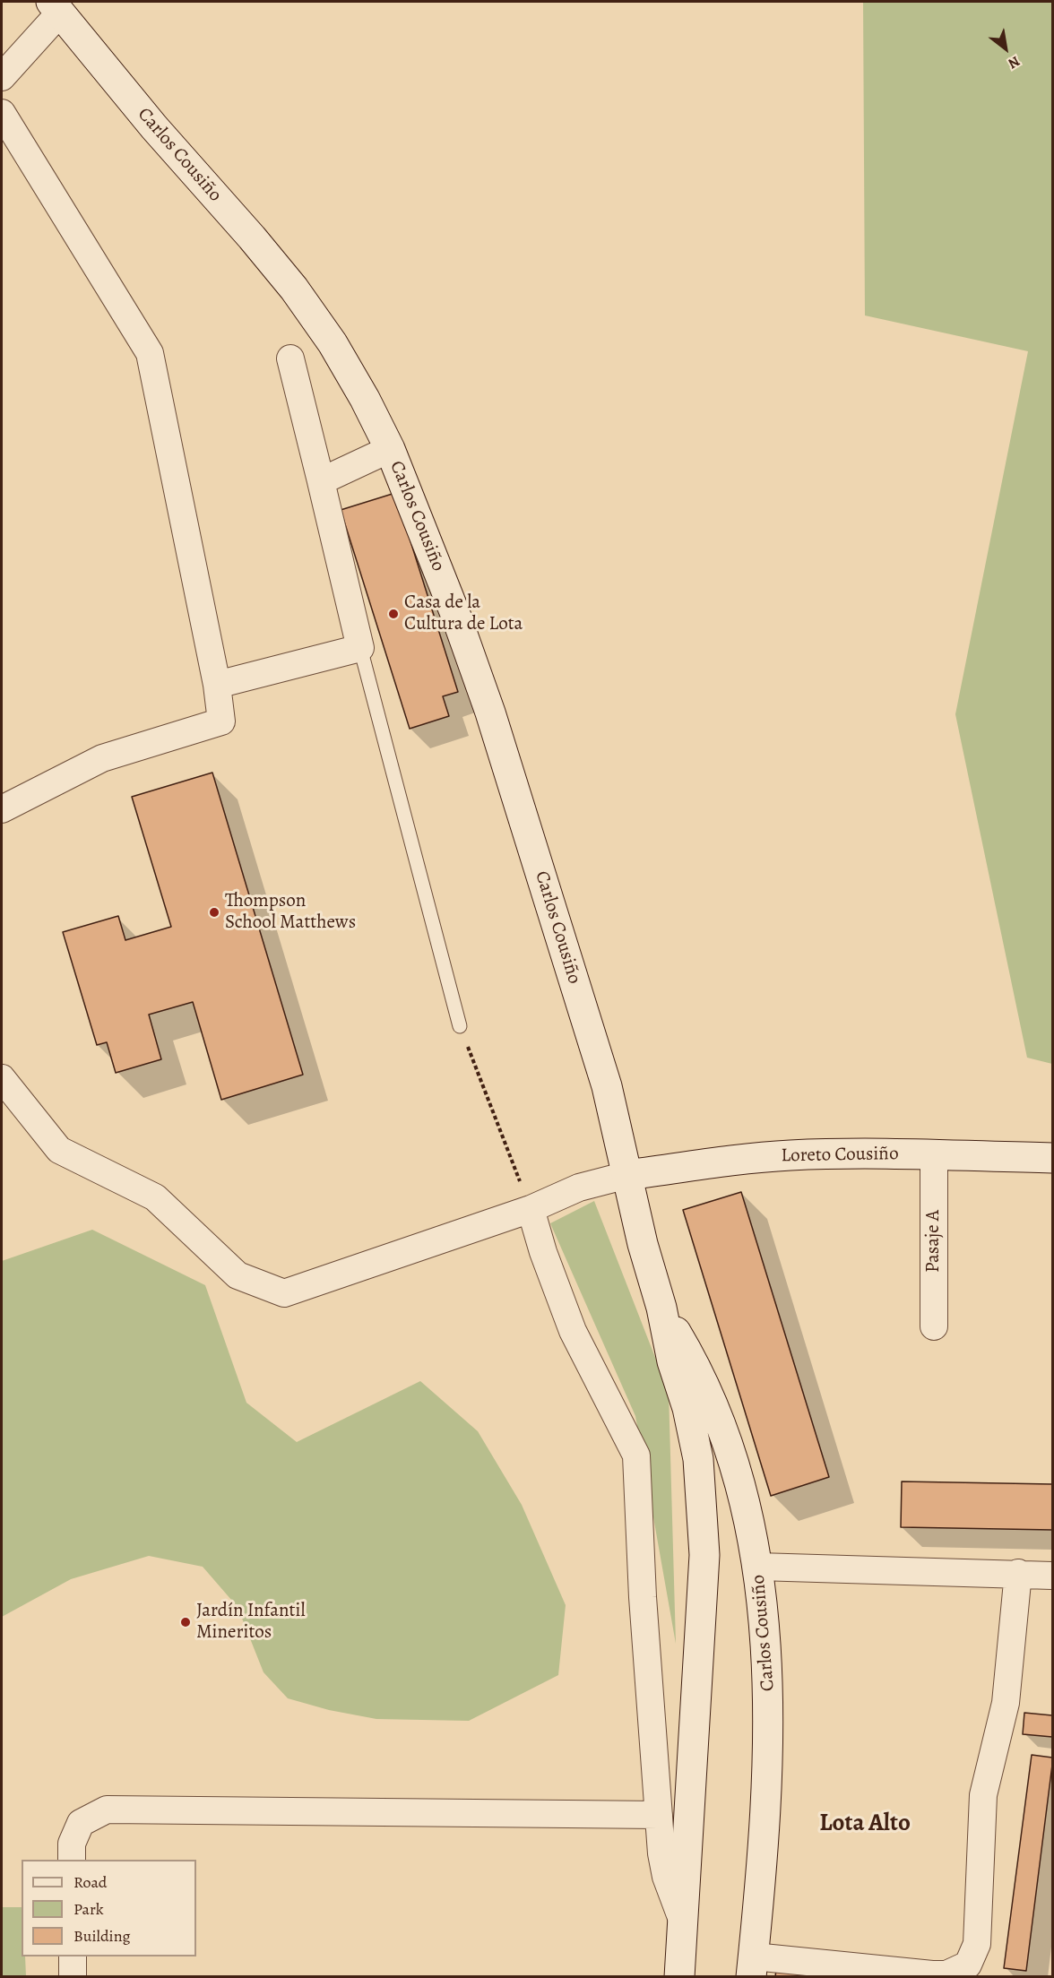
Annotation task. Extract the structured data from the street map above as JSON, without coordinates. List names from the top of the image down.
{
  "streets": {
    "main road": ["Carlos Cousiño", "Loreto Cousiño"],
    "street": ["Pasaje A"]
  },
  "crossings": [
    ["Carlos Cousiño", "Loreto Cousiño"],
    ["Loreto Cousiño", "Pasaje A"]
  ],
  "districts": ["Lota Alto"],
  "places": ["Casa de la Cultura de Lota", "Thompson School Matthews", "Jardín Infantil Mineritos"],
  "legend": ["Road", "Park", "Building"],
  "north": "bottom right"
}
